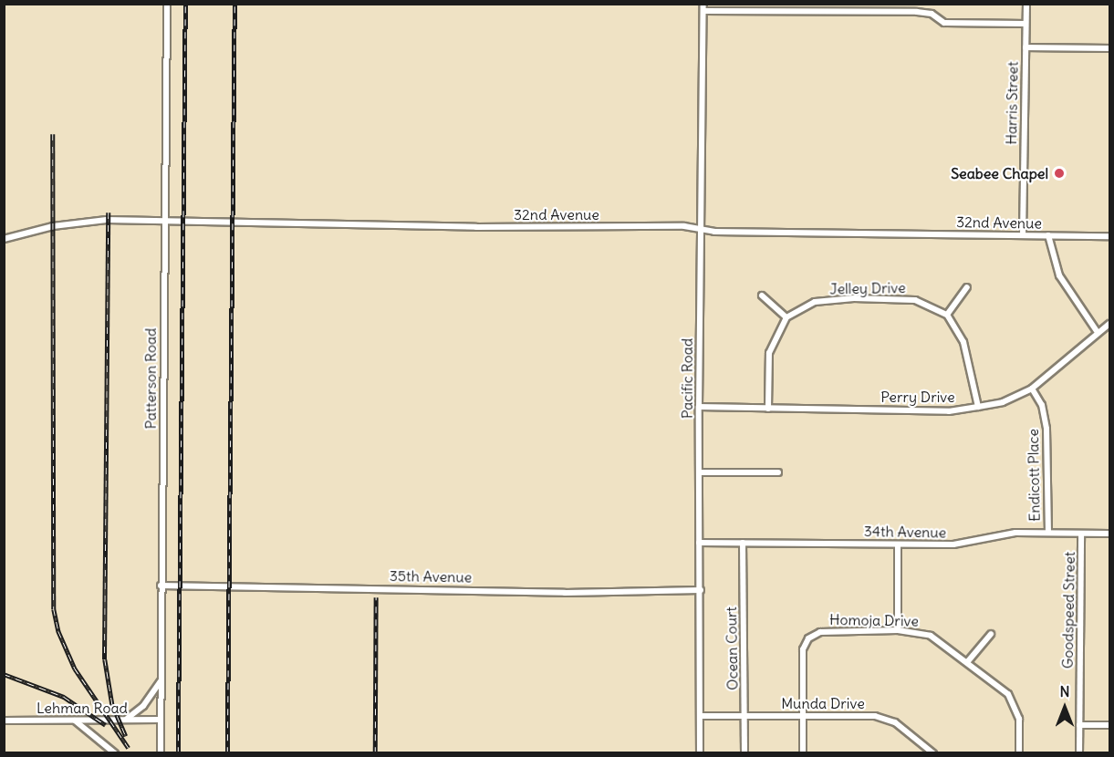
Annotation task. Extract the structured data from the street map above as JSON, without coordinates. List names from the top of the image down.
{
  "streets": {
    "street": [
      "Harris Street",
      "32nd Avenue",
      "Jelley Drive",
      "Patterson Road",
      "Pacific Road",
      "Perry Drive",
      "Endicott Place",
      "34th Avenue",
      "35th Avenue",
      "Goodspeed Street",
      "Homoja Drive",
      "Ocean Court",
      "Munda Drive",
      "Lehman Road"
    ]
  },
  "crossings": [
    ["Harris Street", "32nd Avenue"],
    ["32nd Avenue", "Patterson Road"],
    ["32nd Avenue", "Pacific Road"],
    ["Patterson Road", "35th Avenue"],
    ["Patterson Road", "Lehman Road"],
    ["Pacific Road", "Perry Drive"],
    ["Pacific Road", "34th Avenue"],
    ["Pacific Road", "35th Avenue"],
    ["Pacific Road", "Munda Drive"],
    ["Perry Drive", "Endicott Place"],
    ["Endicott Place", "34th Avenue"],
    ["34th Avenue", "Goodspeed Street"],
    ["34th Avenue", "Ocean Court"],
    ["Homoja Drive", "Munda Drive"],
    ["Ocean Court", "Munda Drive"]
  ],
  "places": ["Seabee Chapel"],
  "north": "top"
}
